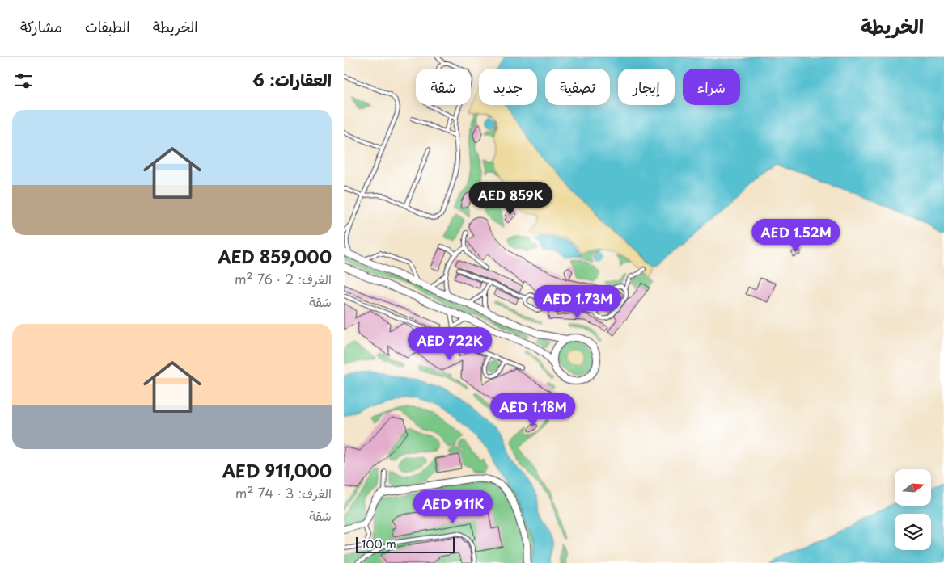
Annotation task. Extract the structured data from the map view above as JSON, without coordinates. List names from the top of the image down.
{
  "scale_bar": "100 m",
  "north": "right",
  "page": {
    "header": "الخريطة",
    "nav": ["الخريطة", "الطبقات", "مشاركة"],
    "heading": "العقارات: 6",
    "chip": [
      "شراء",
      "إيجار",
      "تصفية",
      "جديد",
      "شقة"
    ],
    "list": [
      {
        "name": "AED 859,000",
        "note": "الغرف: 2 · 76 m² · شقة"
      },
      {
        "name": "AED 911,000",
        "note": "الغرف: 3 · 74 m² · شقة"
      }
    ],
    "price": [
      "AED 859K",
      "AED 1.52M",
      "AED 1.73M",
      "AED 722K",
      "AED 1.18M",
      "AED 911K"
    ],
    "scale": "100 m"
  }
}
